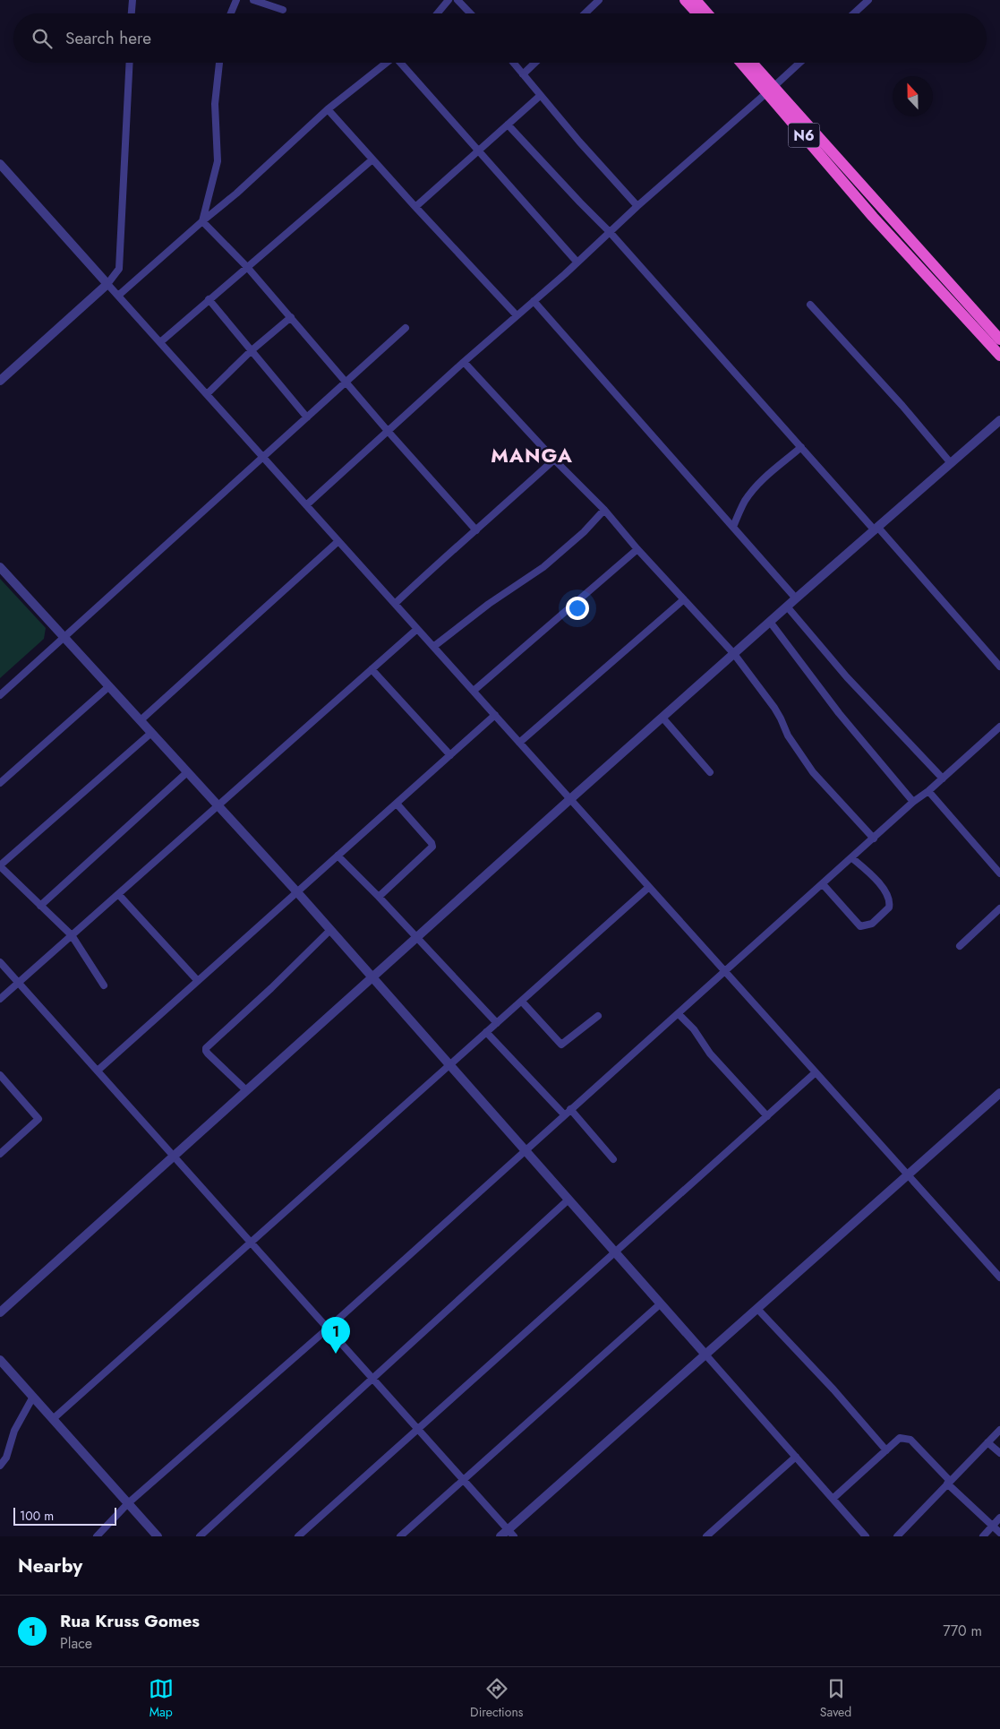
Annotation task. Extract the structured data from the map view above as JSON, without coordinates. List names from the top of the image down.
{
  "streets": {
    "highway": ["N6"]
  },
  "districts": ["MANGA"],
  "scale_bar": "100 m",
  "north": "top",
  "page": {
    "search": "Search here",
    "pins": "1",
    "scale": "100 m",
    "heading": "Nearby",
    "list": [
      {
        "mark": "1",
        "name": "Rua Kruss Gomes",
        "note": "Place",
        "value": "770 m"
      }
    ],
    "nav": ["Map", "Directions", "Saved"]
  }
}
